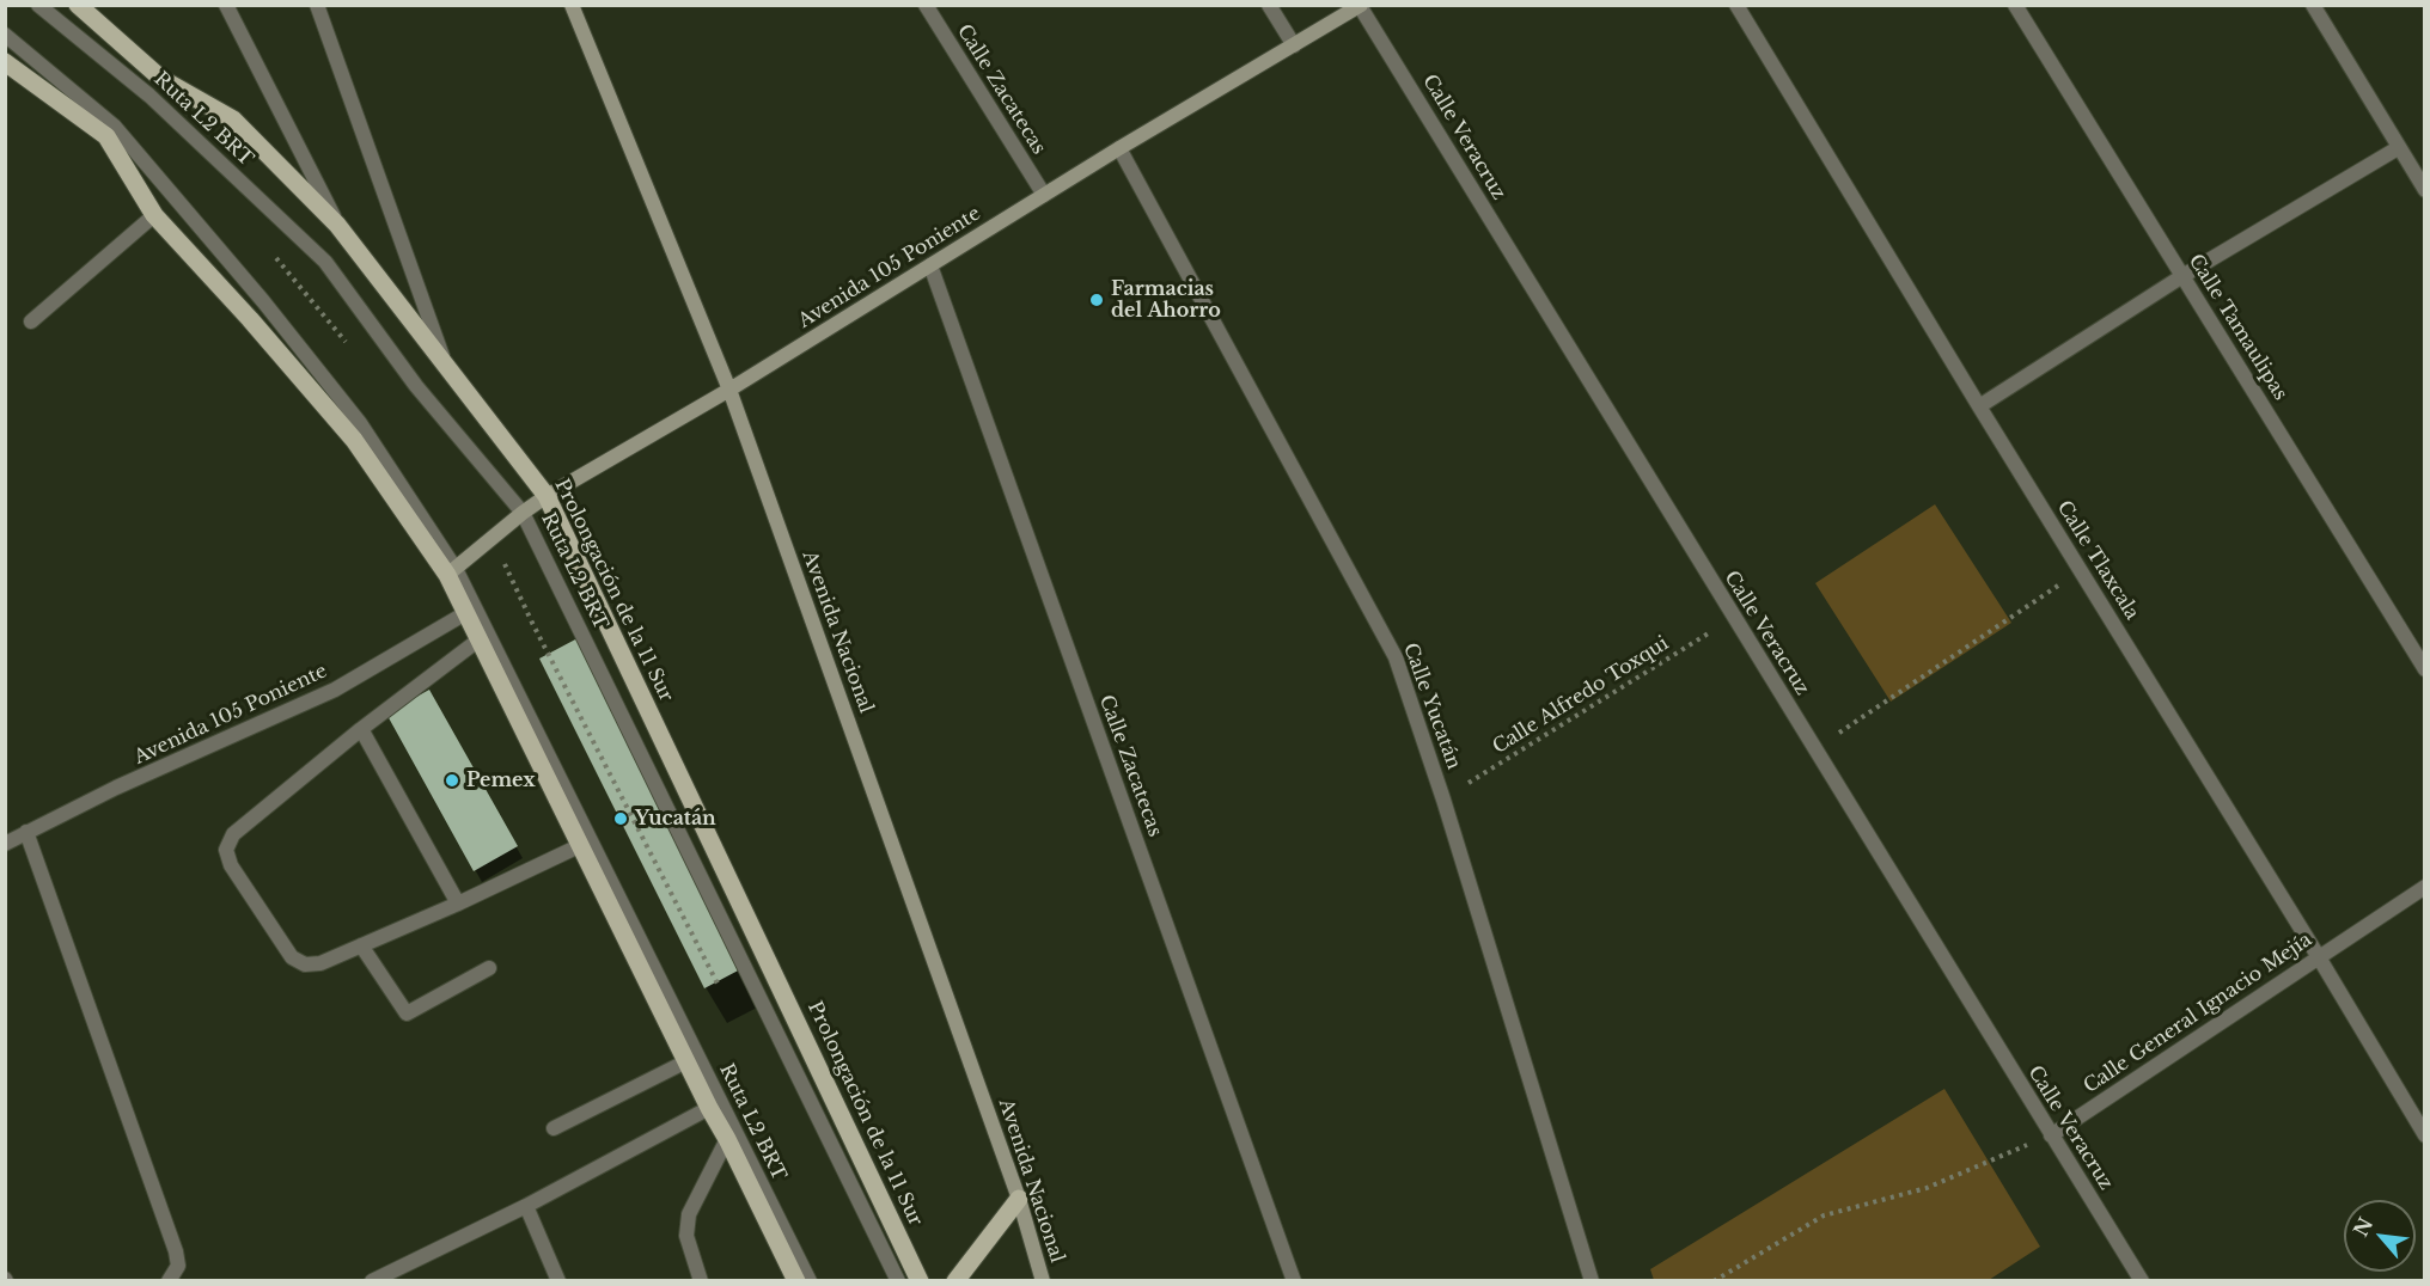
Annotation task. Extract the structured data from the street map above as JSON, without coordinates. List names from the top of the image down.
{
  "streets": {
    "main road": ["Avenida 105 Poniente", "Prolongación de la 11 Sur", "Avenida Nacional"],
    "street": [
      "Calle Zacatecas",
      "Ruta L2 BRT",
      "Calle Veracruz",
      "Calle Tamaulipas",
      "Calle Tlaxcala",
      "Calle Yucatán",
      "Calle General Ignacio Mejía"
    ],
    "path": ["Calle Alfredo Toxqui"]
  },
  "crossings": [
    ["Calle Zacatecas", "Avenida 105 Poniente"],
    ["Ruta L2 BRT", "Avenida 105 Poniente"],
    ["Calle Veracruz", "Avenida 105 Poniente"],
    ["Calle Veracruz", "Calle Alfredo Toxqui"],
    ["Calle Veracruz", "Calle General Ignacio Mejía"],
    ["Avenida 105 Poniente", "Prolongación de la 11 Sur"],
    ["Avenida 105 Poniente", "Avenida Nacional"],
    ["Avenida 105 Poniente", "Calle Yucatán"],
    ["Calle Tlaxcala", "Calle General Ignacio Mejía"],
    ["Calle Alfredo Toxqui", "Calle Yucatán"]
  ],
  "places": ["Farmacias del Ahorro", "Pemex", "Yucatán"],
  "north": "top left"
}
